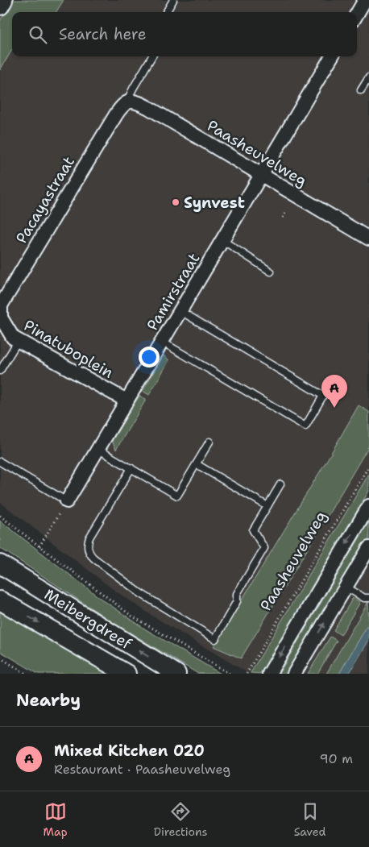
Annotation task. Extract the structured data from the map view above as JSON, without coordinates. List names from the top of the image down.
{
  "streets": {
    "main road": ["Meibergdreef"],
    "street": [
      "Paasheuvelweg",
      "Pacayastraat",
      "Pamirstraat",
      "Pinatuboplein"
    ]
  },
  "crossings": [
    ["Paasheuvelweg", "Pacayastraat"],
    ["Paasheuvelweg", "Pamirstraat"],
    ["Pacayastraat", "Pinatuboplein"],
    ["Pamirstraat", "Pinatuboplein"]
  ],
  "places": ["Synvest"],
  "page": {
    "search": "Search here",
    "pins": "A",
    "heading": "Nearby",
    "list": [
      {
        "mark": "A",
        "name": "Mixed Kitchen 020",
        "note": "Restaurant · Paasheuvelweg",
        "value": "90 m"
      }
    ],
    "nav": ["Map", "Directions", "Saved"]
  }
}
